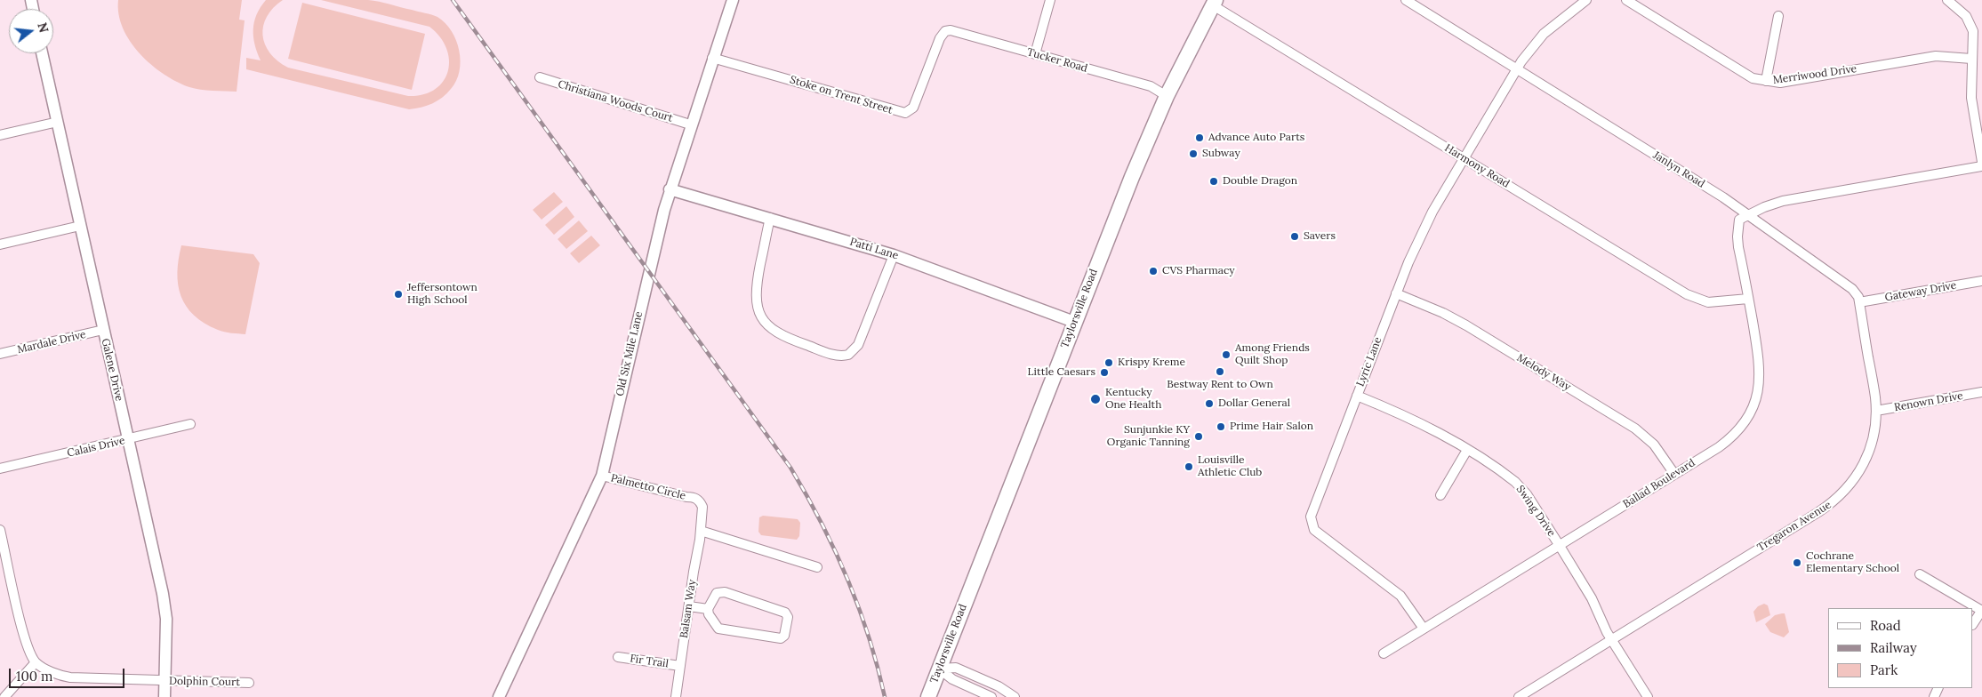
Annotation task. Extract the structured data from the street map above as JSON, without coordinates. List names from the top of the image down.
{
  "streets": {
    "main road": ["Taylorsville Road"],
    "street": [
      "Tucker Road",
      "Merriwood Drive",
      "Stoke on Trent Street",
      "Christiana Woods Court",
      "Harmony Road",
      "Janlyn Road",
      "Patti Lane",
      "Gateway Drive",
      "Mardale Drive",
      "Old Six Mile Lane",
      "Lyric Lane",
      "Galene Drive",
      "Melody Way",
      "Renown Drive",
      "Calais Drive",
      "Ballad Boulevard",
      "Palmetto Circle",
      "Swing Drive",
      "Tregaron Avenue",
      "Balsam Way",
      "Fir Trail",
      "Dolphin Court"
    ]
  },
  "crossings": [
    ["Tucker Road", "Stoke on Trent Street"],
    ["Tucker Road", "Taylorsville Road"],
    ["Stoke on Trent Street", "Old Six Mile Lane"],
    ["Christiana Woods Court", "Old Six Mile Lane"],
    ["Harmony Road", "Taylorsville Road"],
    ["Harmony Road", "Lyric Lane"],
    ["Harmony Road", "Ballad Boulevard"],
    ["Janlyn Road", "Lyric Lane"],
    ["Janlyn Road", "Ballad Boulevard"],
    ["Janlyn Road", "Tregaron Avenue"],
    ["Patti Lane", "Taylorsville Road"],
    ["Patti Lane", "Old Six Mile Lane"],
    ["Gateway Drive", "Tregaron Avenue"],
    ["Mardale Drive", "Galene Drive"],
    ["Old Six Mile Lane", "Palmetto Circle"],
    ["Lyric Lane", "Melody Way"],
    ["Lyric Lane", "Ballad Boulevard"],
    ["Lyric Lane", "Swing Drive"],
    ["Galene Drive", "Calais Drive"],
    ["Galene Drive", "Dolphin Court"],
    ["Melody Way", "Ballad Boulevard"],
    ["Renown Drive", "Tregaron Avenue"],
    ["Ballad Boulevard", "Swing Drive"],
    ["Ballad Boulevard", "Tregaron Avenue"],
    ["Palmetto Circle", "Balsam Way"],
    ["Swing Drive", "Tregaron Avenue"],
    ["Balsam Way", "Fir Trail"]
  ],
  "places": [
    "Advance Auto Parts",
    "Subway",
    "Double Dragon",
    "Savers",
    "CVS Pharmacy",
    "Jeffersontown High School",
    "Among Friends Quilt Shop",
    "Krispy Kreme",
    "Bestway Rent to Own",
    "Little Caesars",
    "Kentucky One Health",
    "Dollar General",
    "Prime Hair Salon",
    "Sunjunkie KY Organic Tanning",
    "Louisville Athletic Club",
    "Cochrane Elementary School"
  ],
  "legend": ["Road", "Railway", "Park"],
  "scale_bar": "100 m",
  "north": "right"
}
